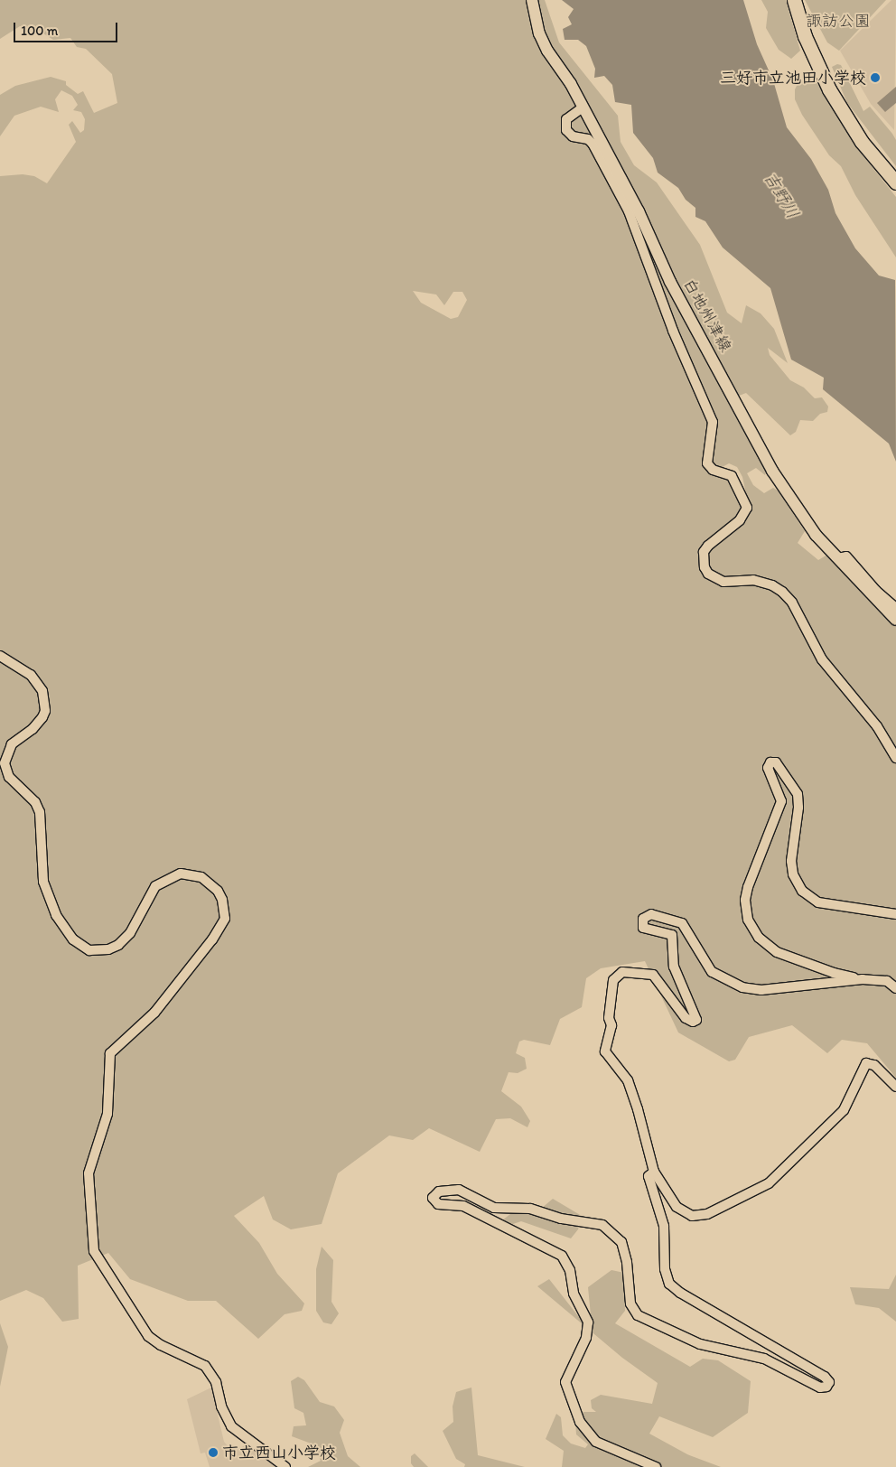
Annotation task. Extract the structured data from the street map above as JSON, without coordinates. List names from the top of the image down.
{
  "streets": {
    "main road": ["白地州津線"]
  },
  "water": ["吉野川"],
  "parks": ["諏訪公園"],
  "places": ["三好市立池田小学校", "市立西山小学校"],
  "scale_bar": "100 m"
}
